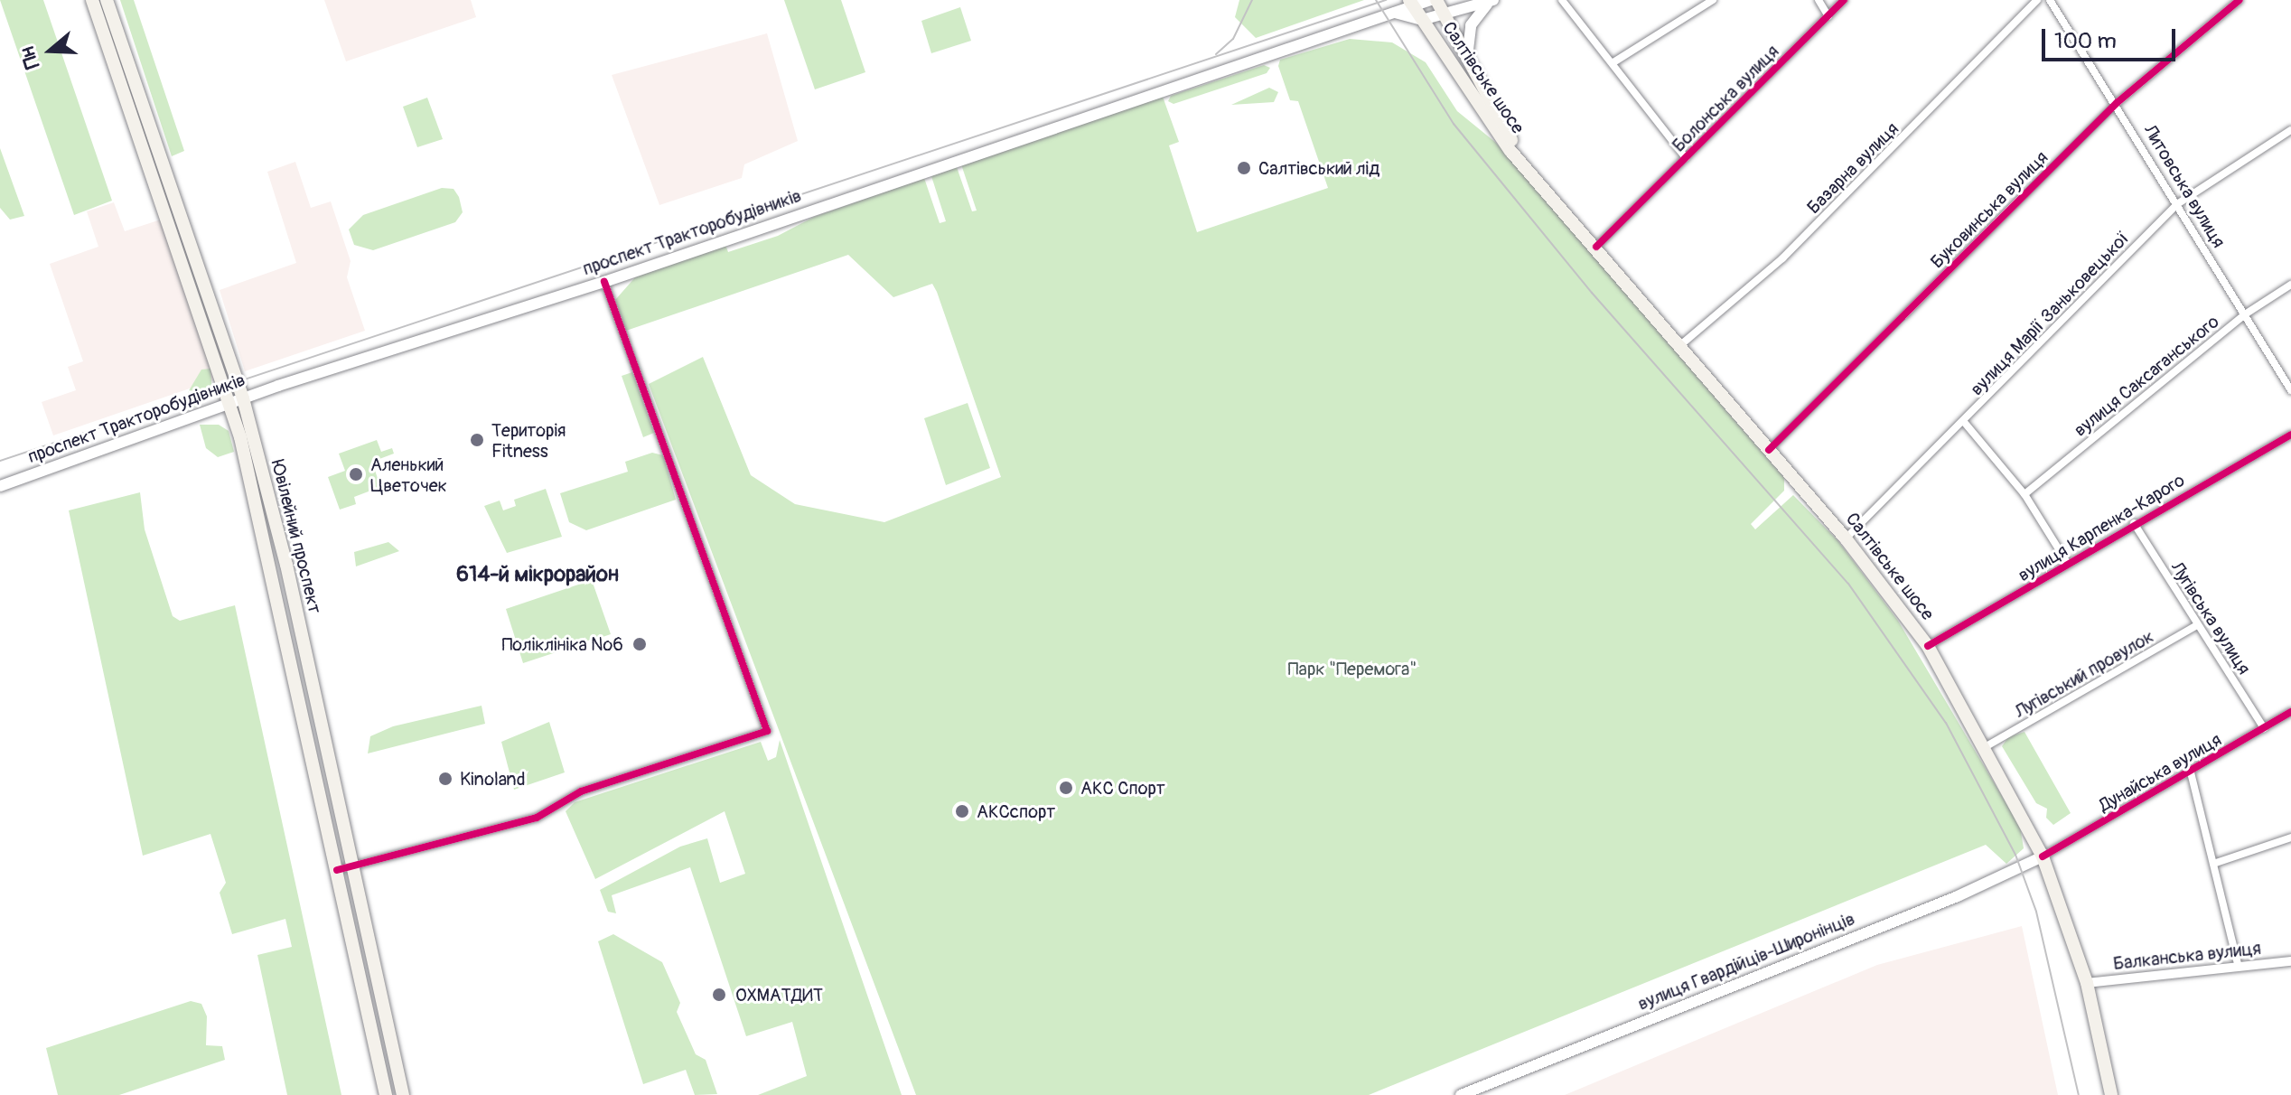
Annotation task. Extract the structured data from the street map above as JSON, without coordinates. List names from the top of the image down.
{
  "streets": {
    "main road": [
      "Салтівське шосе",
      "проспект Тракторобудівників",
      "Ювілейний проспект",
      "вулиця Гвардійців-Широнінців"
    ],
    "street": [
      "Болонська вулиця",
      "Базарна вулиця",
      "Литовська вулиця",
      "Буковинська вулиця",
      "вулиця Марії Заньковецької",
      "вулиця Саксаганського",
      "вулиця Карпенка-Карого",
      "Лугівська вулиця",
      "Лугівський провулок",
      "Дунайська вулиця",
      "Балканська вулиця"
    ]
  },
  "crossings": [
    ["Салтівське шосе", "Болонська вулиця"],
    ["Салтівське шосе", "Базарна вулиця"],
    ["Салтівське шосе", "Буковинська вулиця"],
    ["Салтівське шосе", "проспект Тракторобудівників"],
    ["Салтівське шосе", "вулиця Марії Заньковецької"],
    ["Салтівське шосе", "вулиця Карпенка-Карого"],
    ["Салтівське шосе", "Лугівський провулок"],
    ["Салтівське шосе", "Дунайська вулиця"],
    ["Салтівське шосе", "Балканська вулиця"],
    ["Салтівське шосе", "вулиця Гвардійців-Широнінців"],
    ["Литовська вулиця", "Буковинська вулиця"],
    ["Литовська вулиця", "вулиця Марії Заньковецької"],
    ["Литовська вулиця", "вулиця Саксаганського"],
    ["проспект Тракторобудівників", "Ювілейний проспект"],
    ["вулиця Карпенка-Карого", "Лугівська вулиця"],
    ["Лугівська вулиця", "Лугівський провулок"],
    ["Лугівська вулиця", "Дунайська вулиця"],
    ["Дунайська вулиця", "вулиця Гвардійців-Широнінців"]
  ],
  "districts": ["614-й мікрорайон"],
  "parks": ["Парк \"Перемога\""],
  "places": [
    "Салтівський лід",
    "Територія Fitness",
    "Аленький Цветочек",
    "Поліклініка №6",
    "Kinoland",
    "АКС Спорт",
    "АКСспорт",
    "ОХМАТДИТ"
  ],
  "scale_bar": "100 m",
  "north": "left"
}
